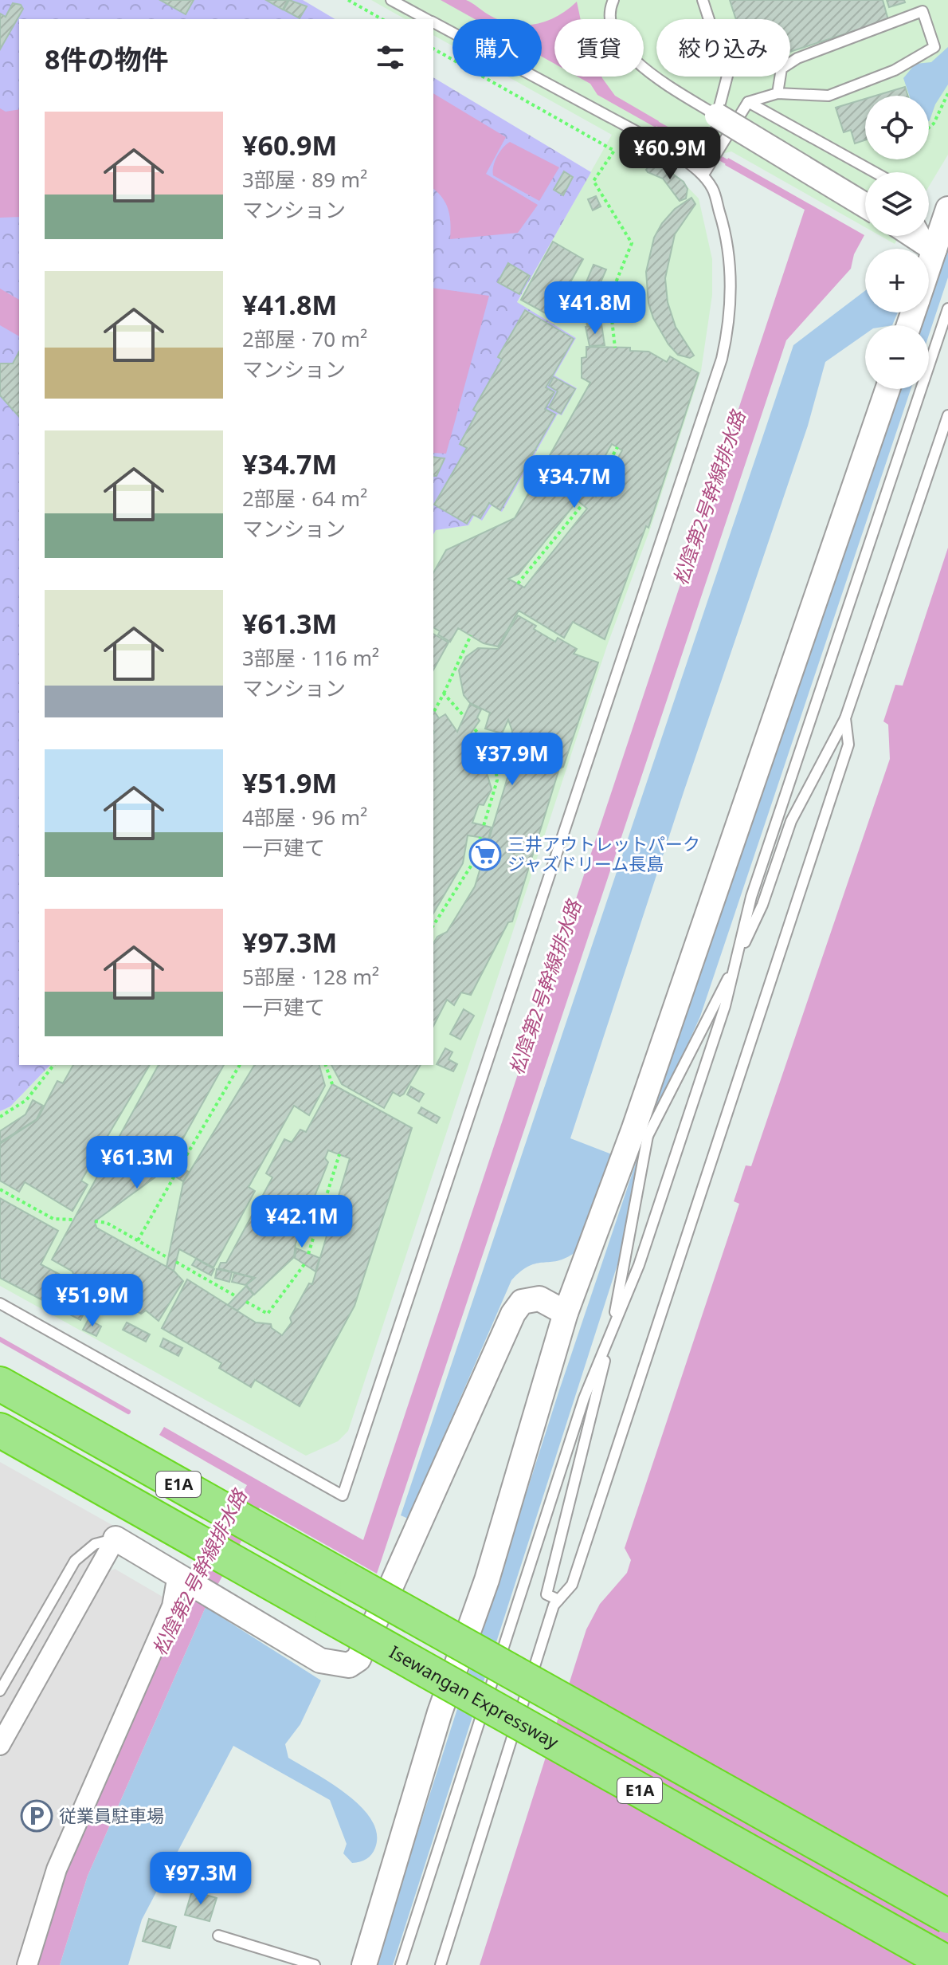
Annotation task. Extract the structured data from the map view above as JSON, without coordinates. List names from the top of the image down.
{
  "streets": {
    "highway": ["E1A", "Isewangan Expressway"]
  },
  "water": ["松陰第2号幹線排水路"],
  "places": {
    "supermarket": ["三井アウトレットパーク ジャズドリーム長島"],
    "parking": ["従業員駐車場"]
  },
  "page": {
    "chip": ["購入", "賃貸", "絞り込み"],
    "heading": "8件の物件",
    "map_buttons": ["+", "−"],
    "list": [
      {
        "name": "¥60.9M",
        "note": "3部屋 · 89 m² · マンション"
      },
      {
        "name": "¥41.8M",
        "note": "2部屋 · 70 m² · マンション"
      },
      {
        "name": "¥34.7M",
        "note": "2部屋 · 64 m² · マンション"
      },
      {
        "name": "¥61.3M",
        "note": "3部屋 · 116 m² · マンション"
      },
      {
        "name": "¥51.9M",
        "note": "4部屋 · 96 m² · 一戸建て"
      },
      {
        "name": "¥97.3M",
        "note": "5部屋 · 128 m² · 一戸建て"
      }
    ],
    "price": [
      "¥60.9M",
      "¥41.8M",
      "¥34.7M",
      "¥37.9M",
      "¥61.3M",
      "¥42.1M",
      "¥51.9M",
      "¥97.3M"
    ]
  }
}
